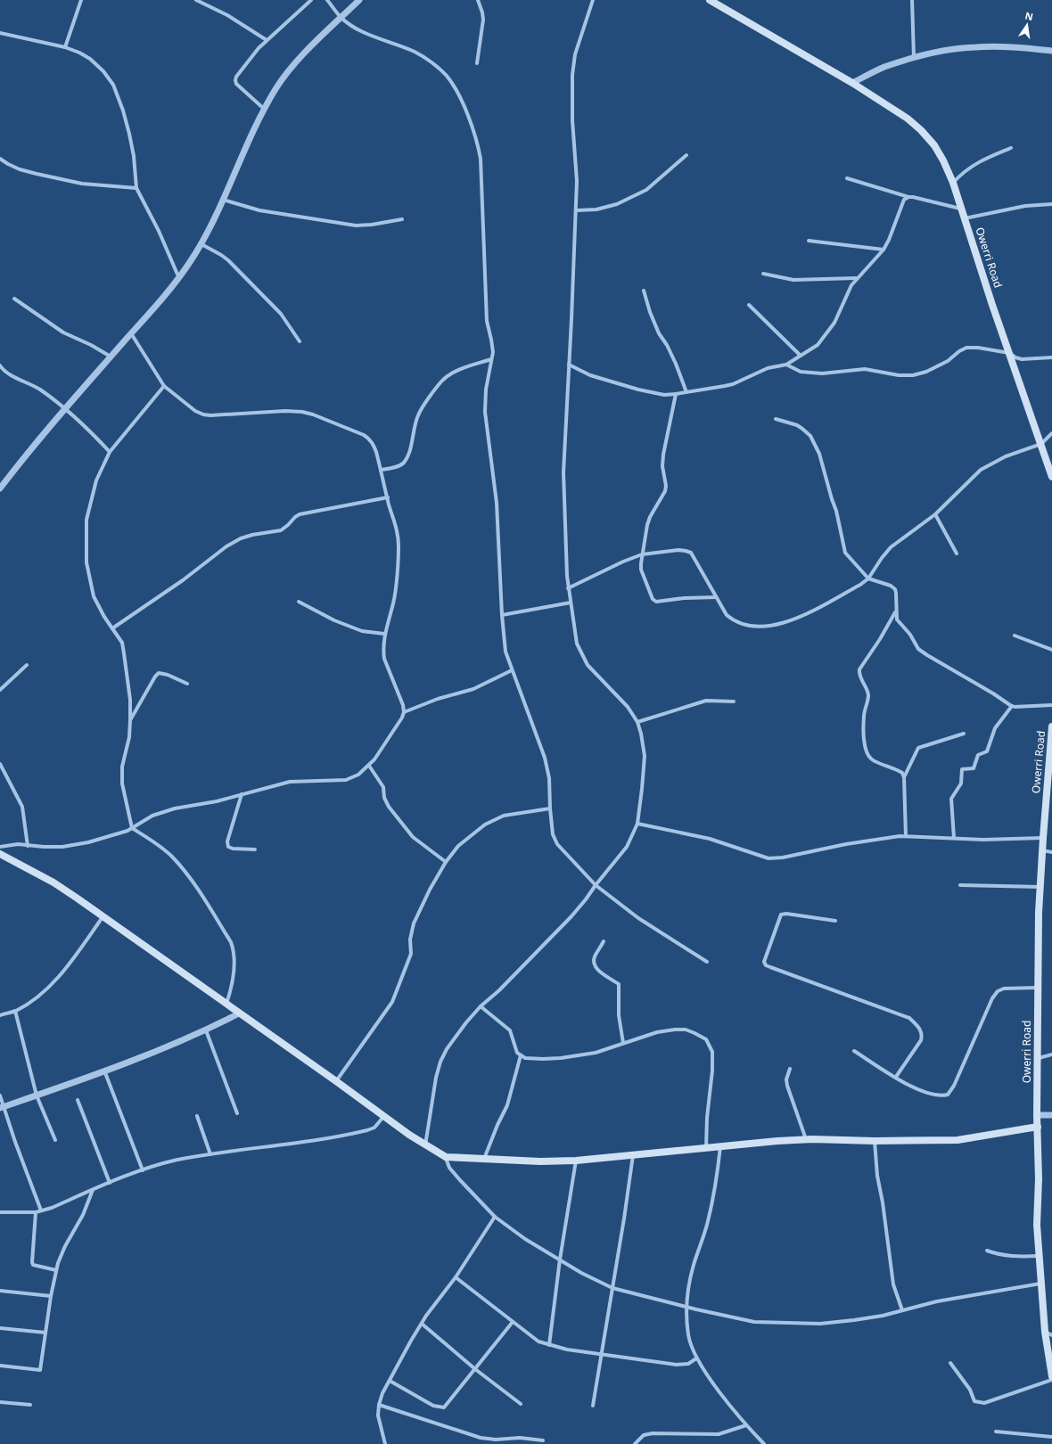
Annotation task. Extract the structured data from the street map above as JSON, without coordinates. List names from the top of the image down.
{
  "streets": {
    "main road": ["Owerri Road"]
  },
  "north": "top"
}
